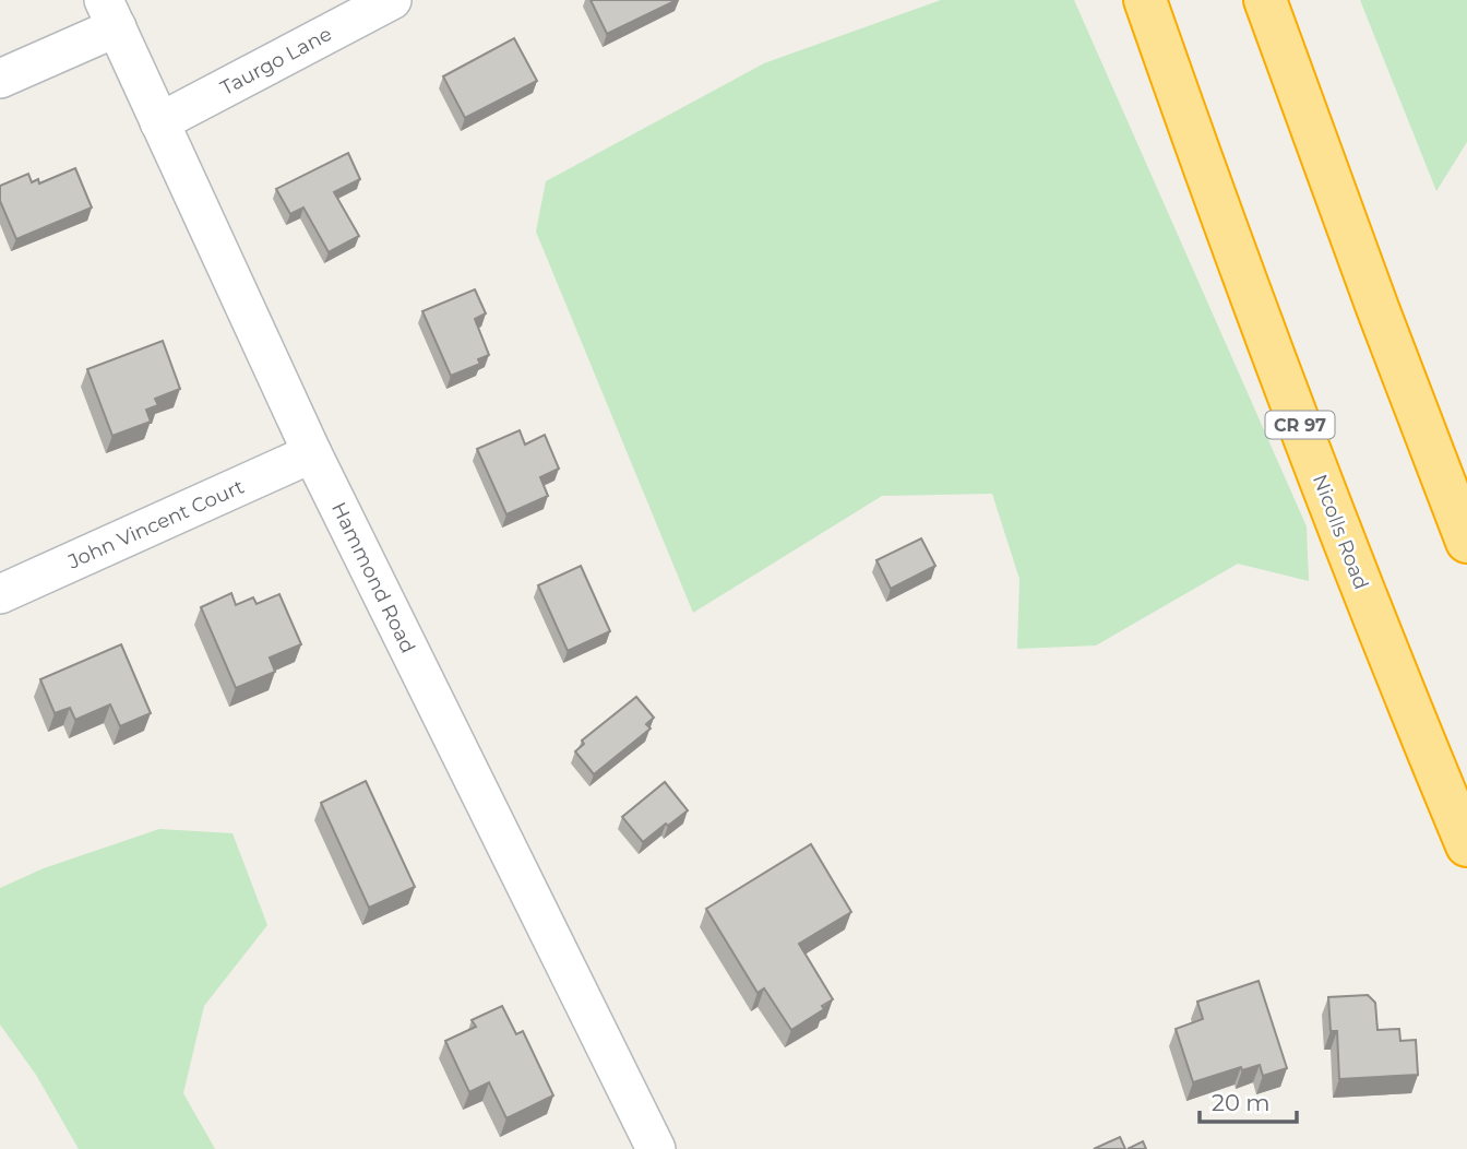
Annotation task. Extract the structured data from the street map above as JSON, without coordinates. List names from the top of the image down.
{
  "streets": {
    "highway": ["CR 97", "Nicolls Road"],
    "street": ["Taurgo Lane", "John Vincent Court", "Hammond Road"]
  },
  "crossings": [
    ["Taurgo Lane", "Hammond Road"],
    ["John Vincent Court", "Hammond Road"]
  ],
  "scale_bar": "20 m"
}
